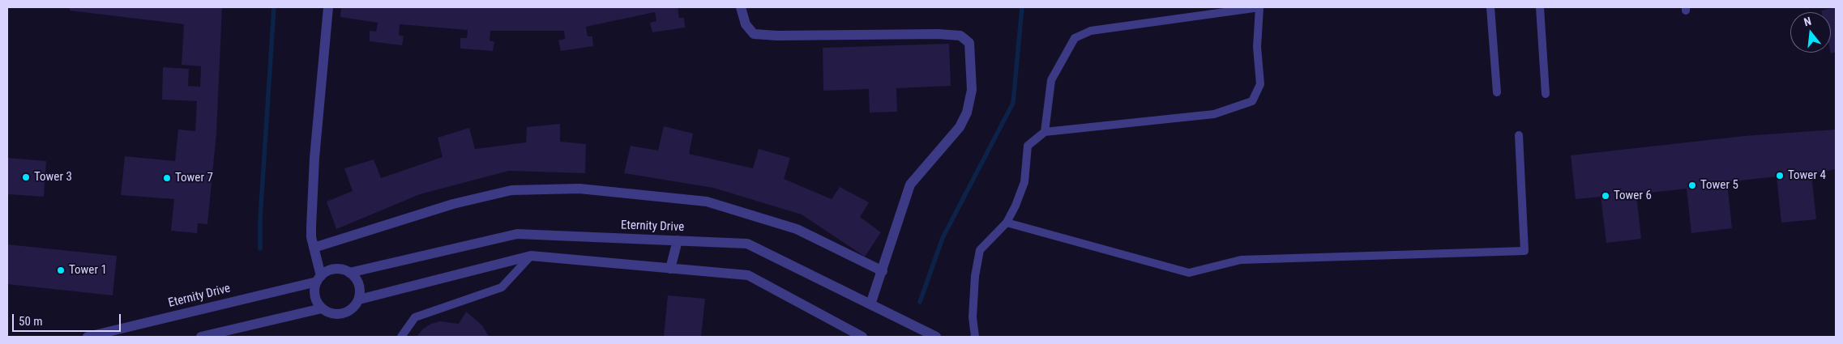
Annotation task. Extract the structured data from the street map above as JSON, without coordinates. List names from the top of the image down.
{
  "streets": {
    "street": ["Eternity Drive"]
  },
  "places": [
    "Tower 4",
    "Tower 3",
    "Tower 7",
    "Tower 5",
    "Tower 6",
    "Tower 1"
  ],
  "scale_bar": "50 m",
  "north": "top"
}
